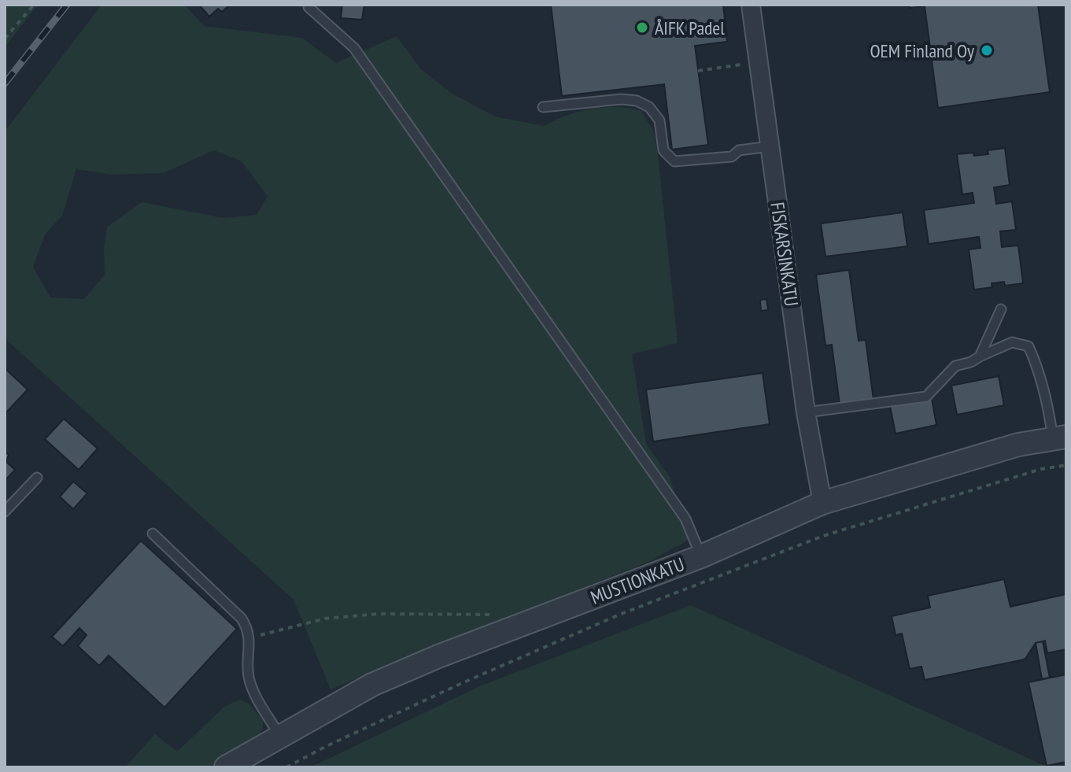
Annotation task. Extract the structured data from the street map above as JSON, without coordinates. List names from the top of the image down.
{
  "streets": {
    "street": ["FISKARSINKATU", "MUSTIONKATU"]
  },
  "crossings": [
    ["FISKARSINKATU", "MUSTIONKATU"]
  ],
  "places": ["ÅIFK Padel", "OEM Finland Oy"]
}
